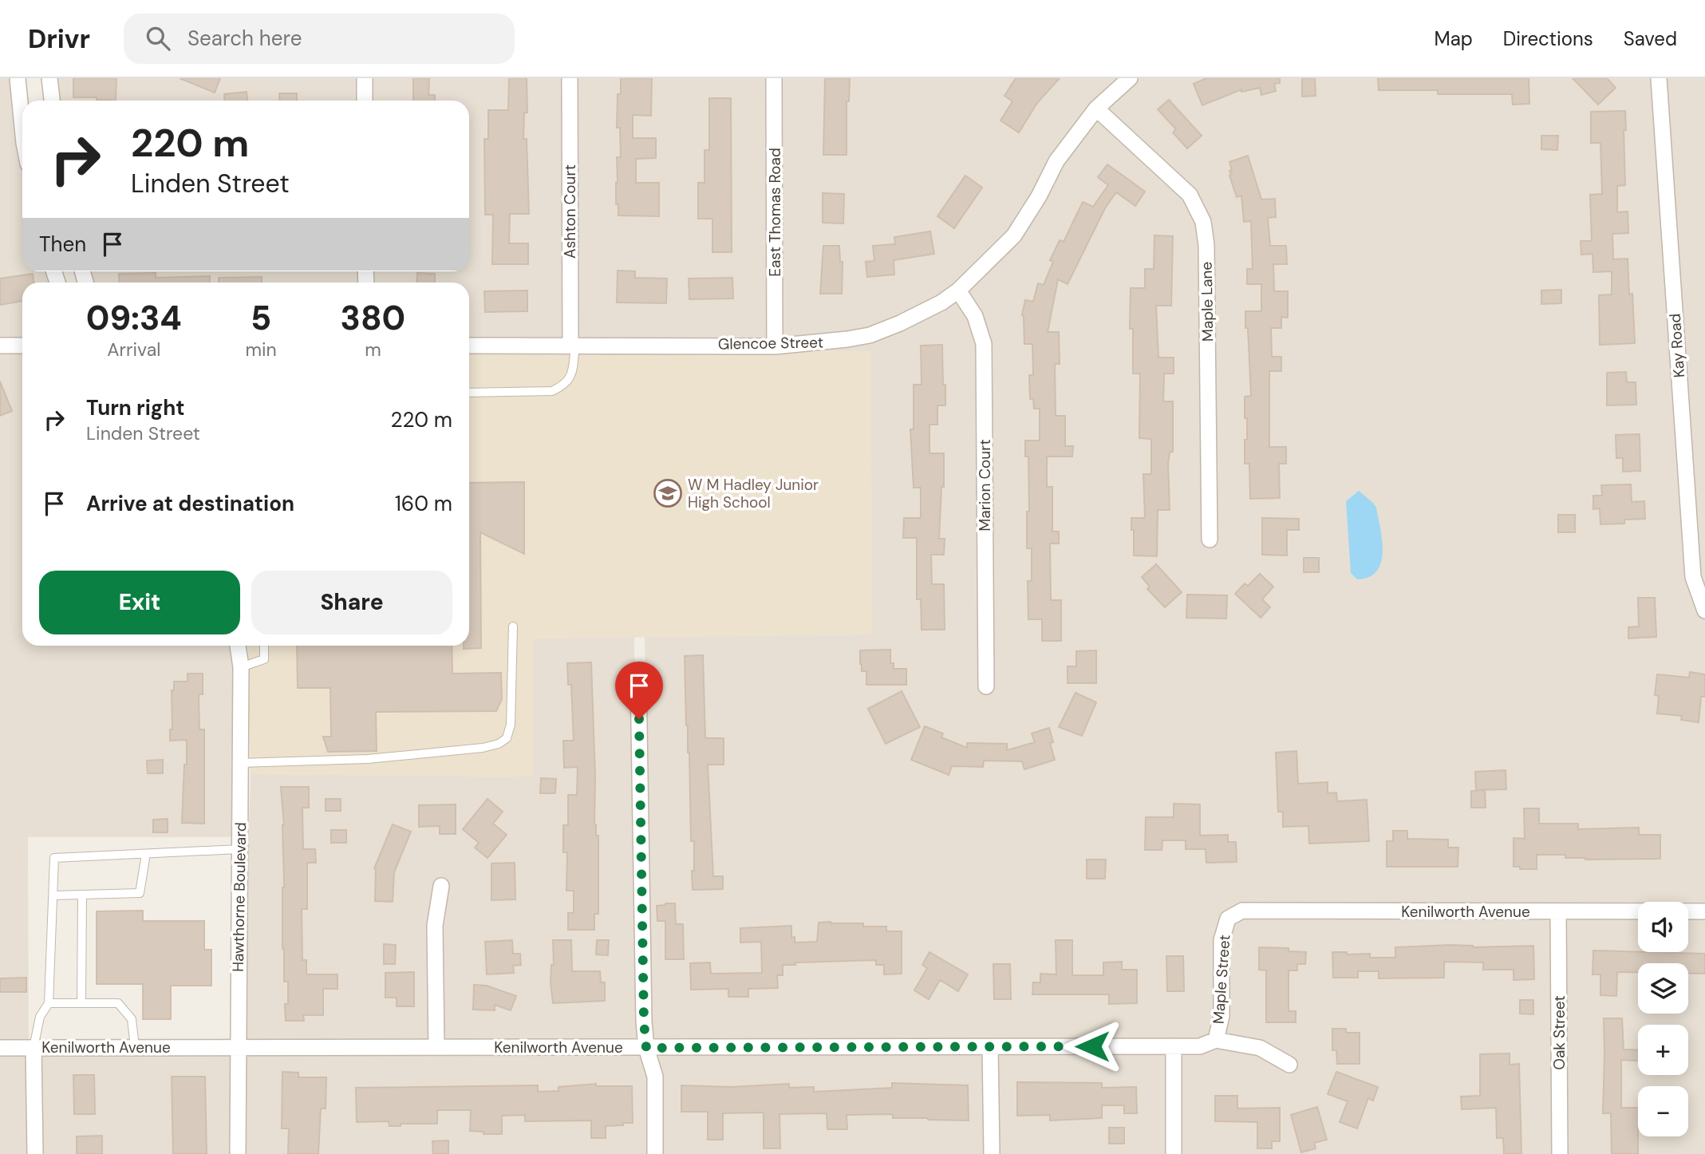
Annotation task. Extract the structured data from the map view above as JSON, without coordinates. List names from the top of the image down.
{
  "streets": {
    "street": [
      "Ashton Court",
      "East Thomas Road",
      "Maple Lane",
      "Glencoe Street",
      "Kay Road",
      "Marion Court",
      "Hawthorne Boulevard",
      "Kenilworth Avenue",
      "Maple Street",
      "Oak Street"
    ]
  },
  "crossings": [
    ["Ashton Court", "Glencoe Street"],
    ["East Thomas Road", "Glencoe Street"],
    ["Maple Lane", "Glencoe Street"],
    ["Glencoe Street", "Marion Court"],
    ["Hawthorne Boulevard", "Kenilworth Avenue"],
    ["Kenilworth Avenue", "Maple Street"],
    ["Kenilworth Avenue", "Oak Street"]
  ],
  "places": {
    "school or university": ["W M Hadley Junior High School"]
  },
  "page": {
    "header": "Drivr",
    "search": "Search here",
    "nav": ["Map", "Directions", "Saved"],
    "turn": ["220 m", "Linden Street"],
    "then": "Then",
    "eta": [
      "09:34",
      "Arrival",
      "5",
      "min",
      "380",
      "m"
    ],
    "list": [
      {
        "name": "Turn right",
        "note": "Linden Street",
        "value": "220 m"
      },
      {
        "name": "Arrive at destination",
        "value": "160 m"
      }
    ],
    "buttons": ["Exit", "Share"],
    "map_buttons": ["+", "−"]
  }
}
